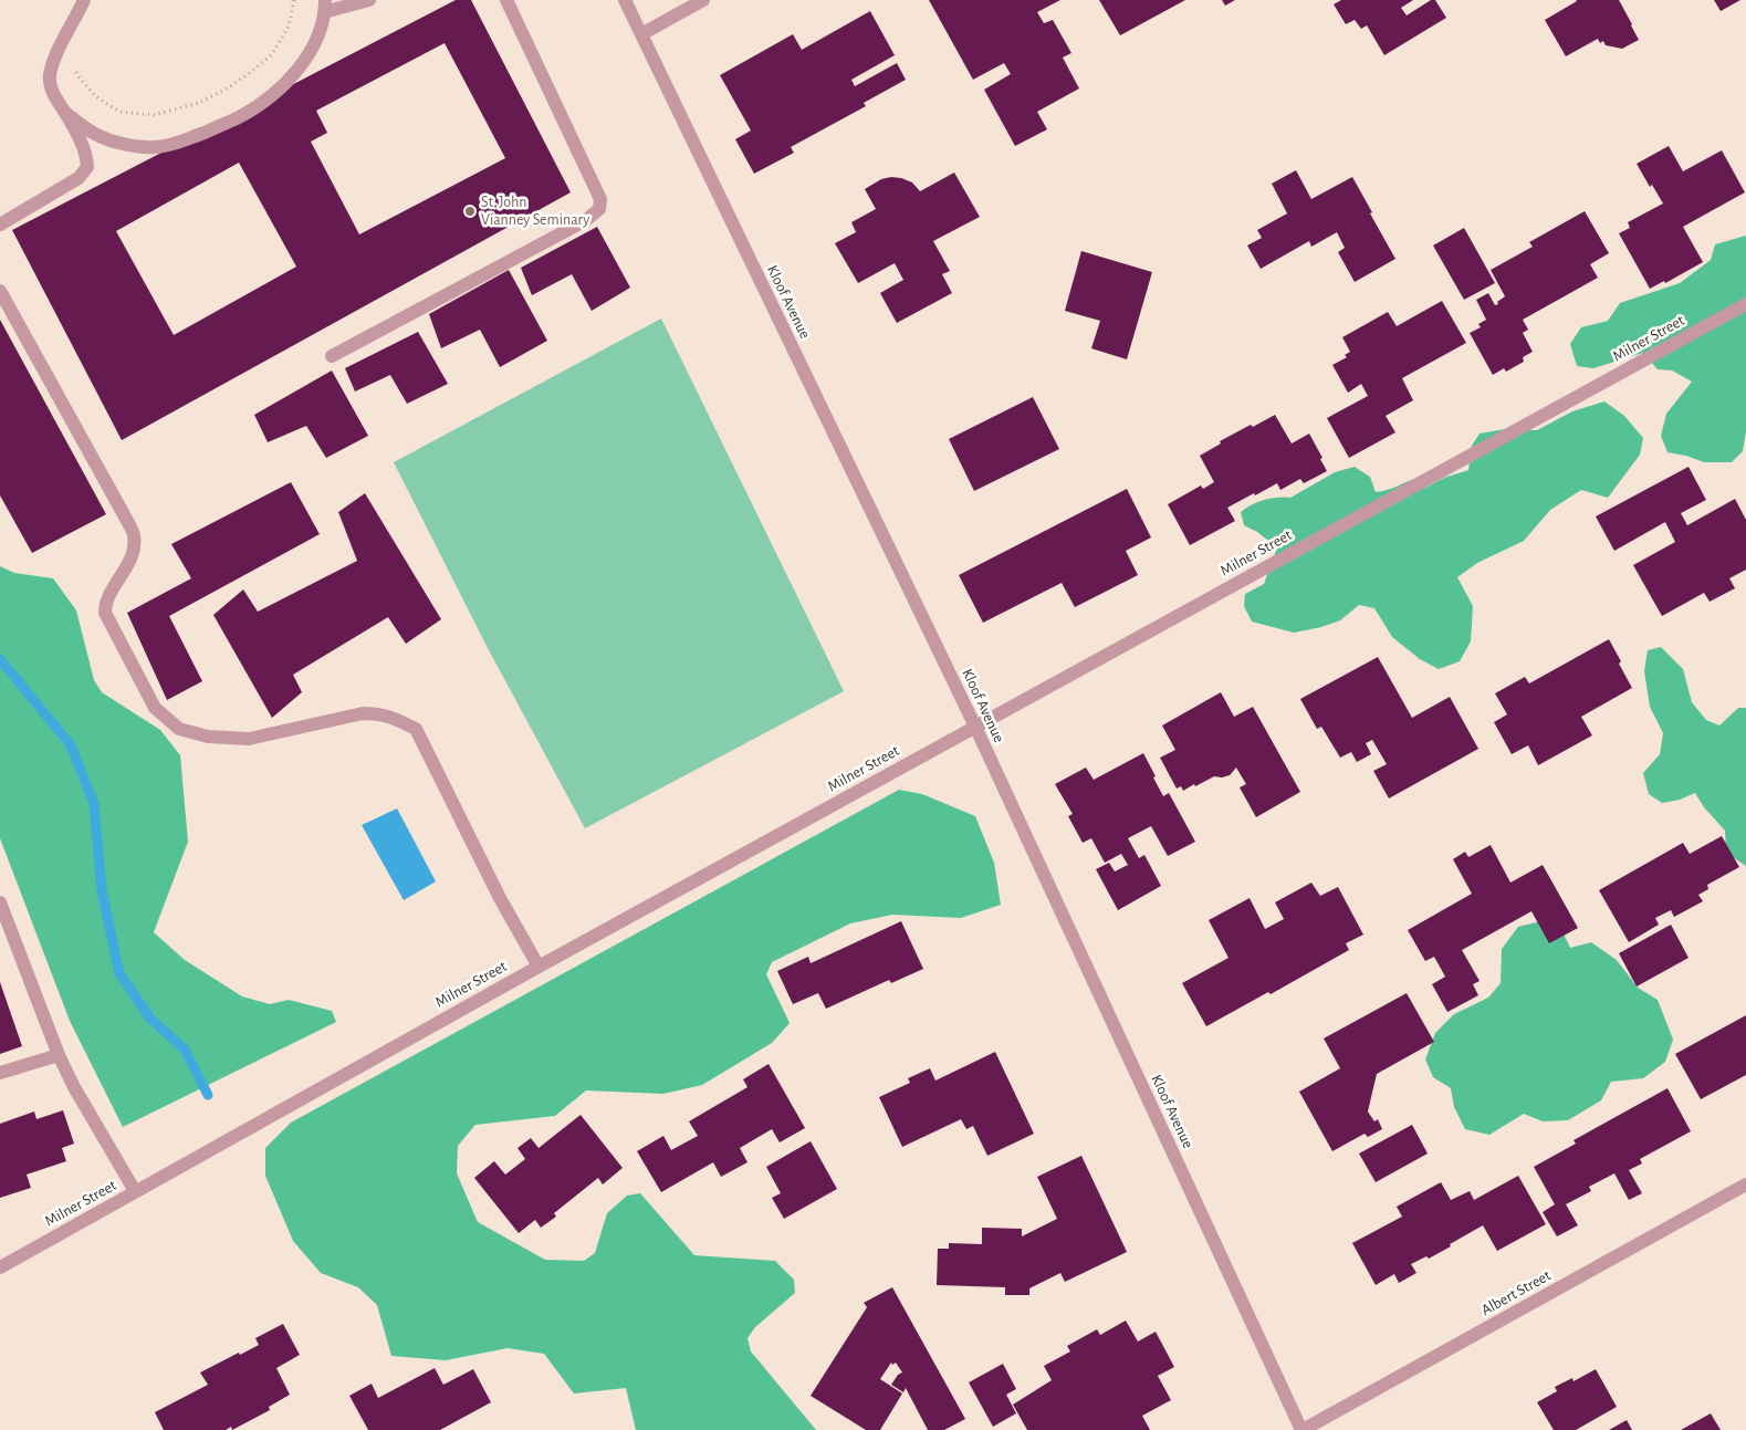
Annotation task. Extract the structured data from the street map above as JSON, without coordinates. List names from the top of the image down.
{
  "streets": {
    "street": ["Kloof Avenue", "Milner Street", "Albert Street"]
  },
  "crossings": [
    ["Kloof Avenue", "Milner Street"],
    ["Kloof Avenue", "Albert Street"]
  ],
  "places": ["St. John Vianney Seminary"]
}
